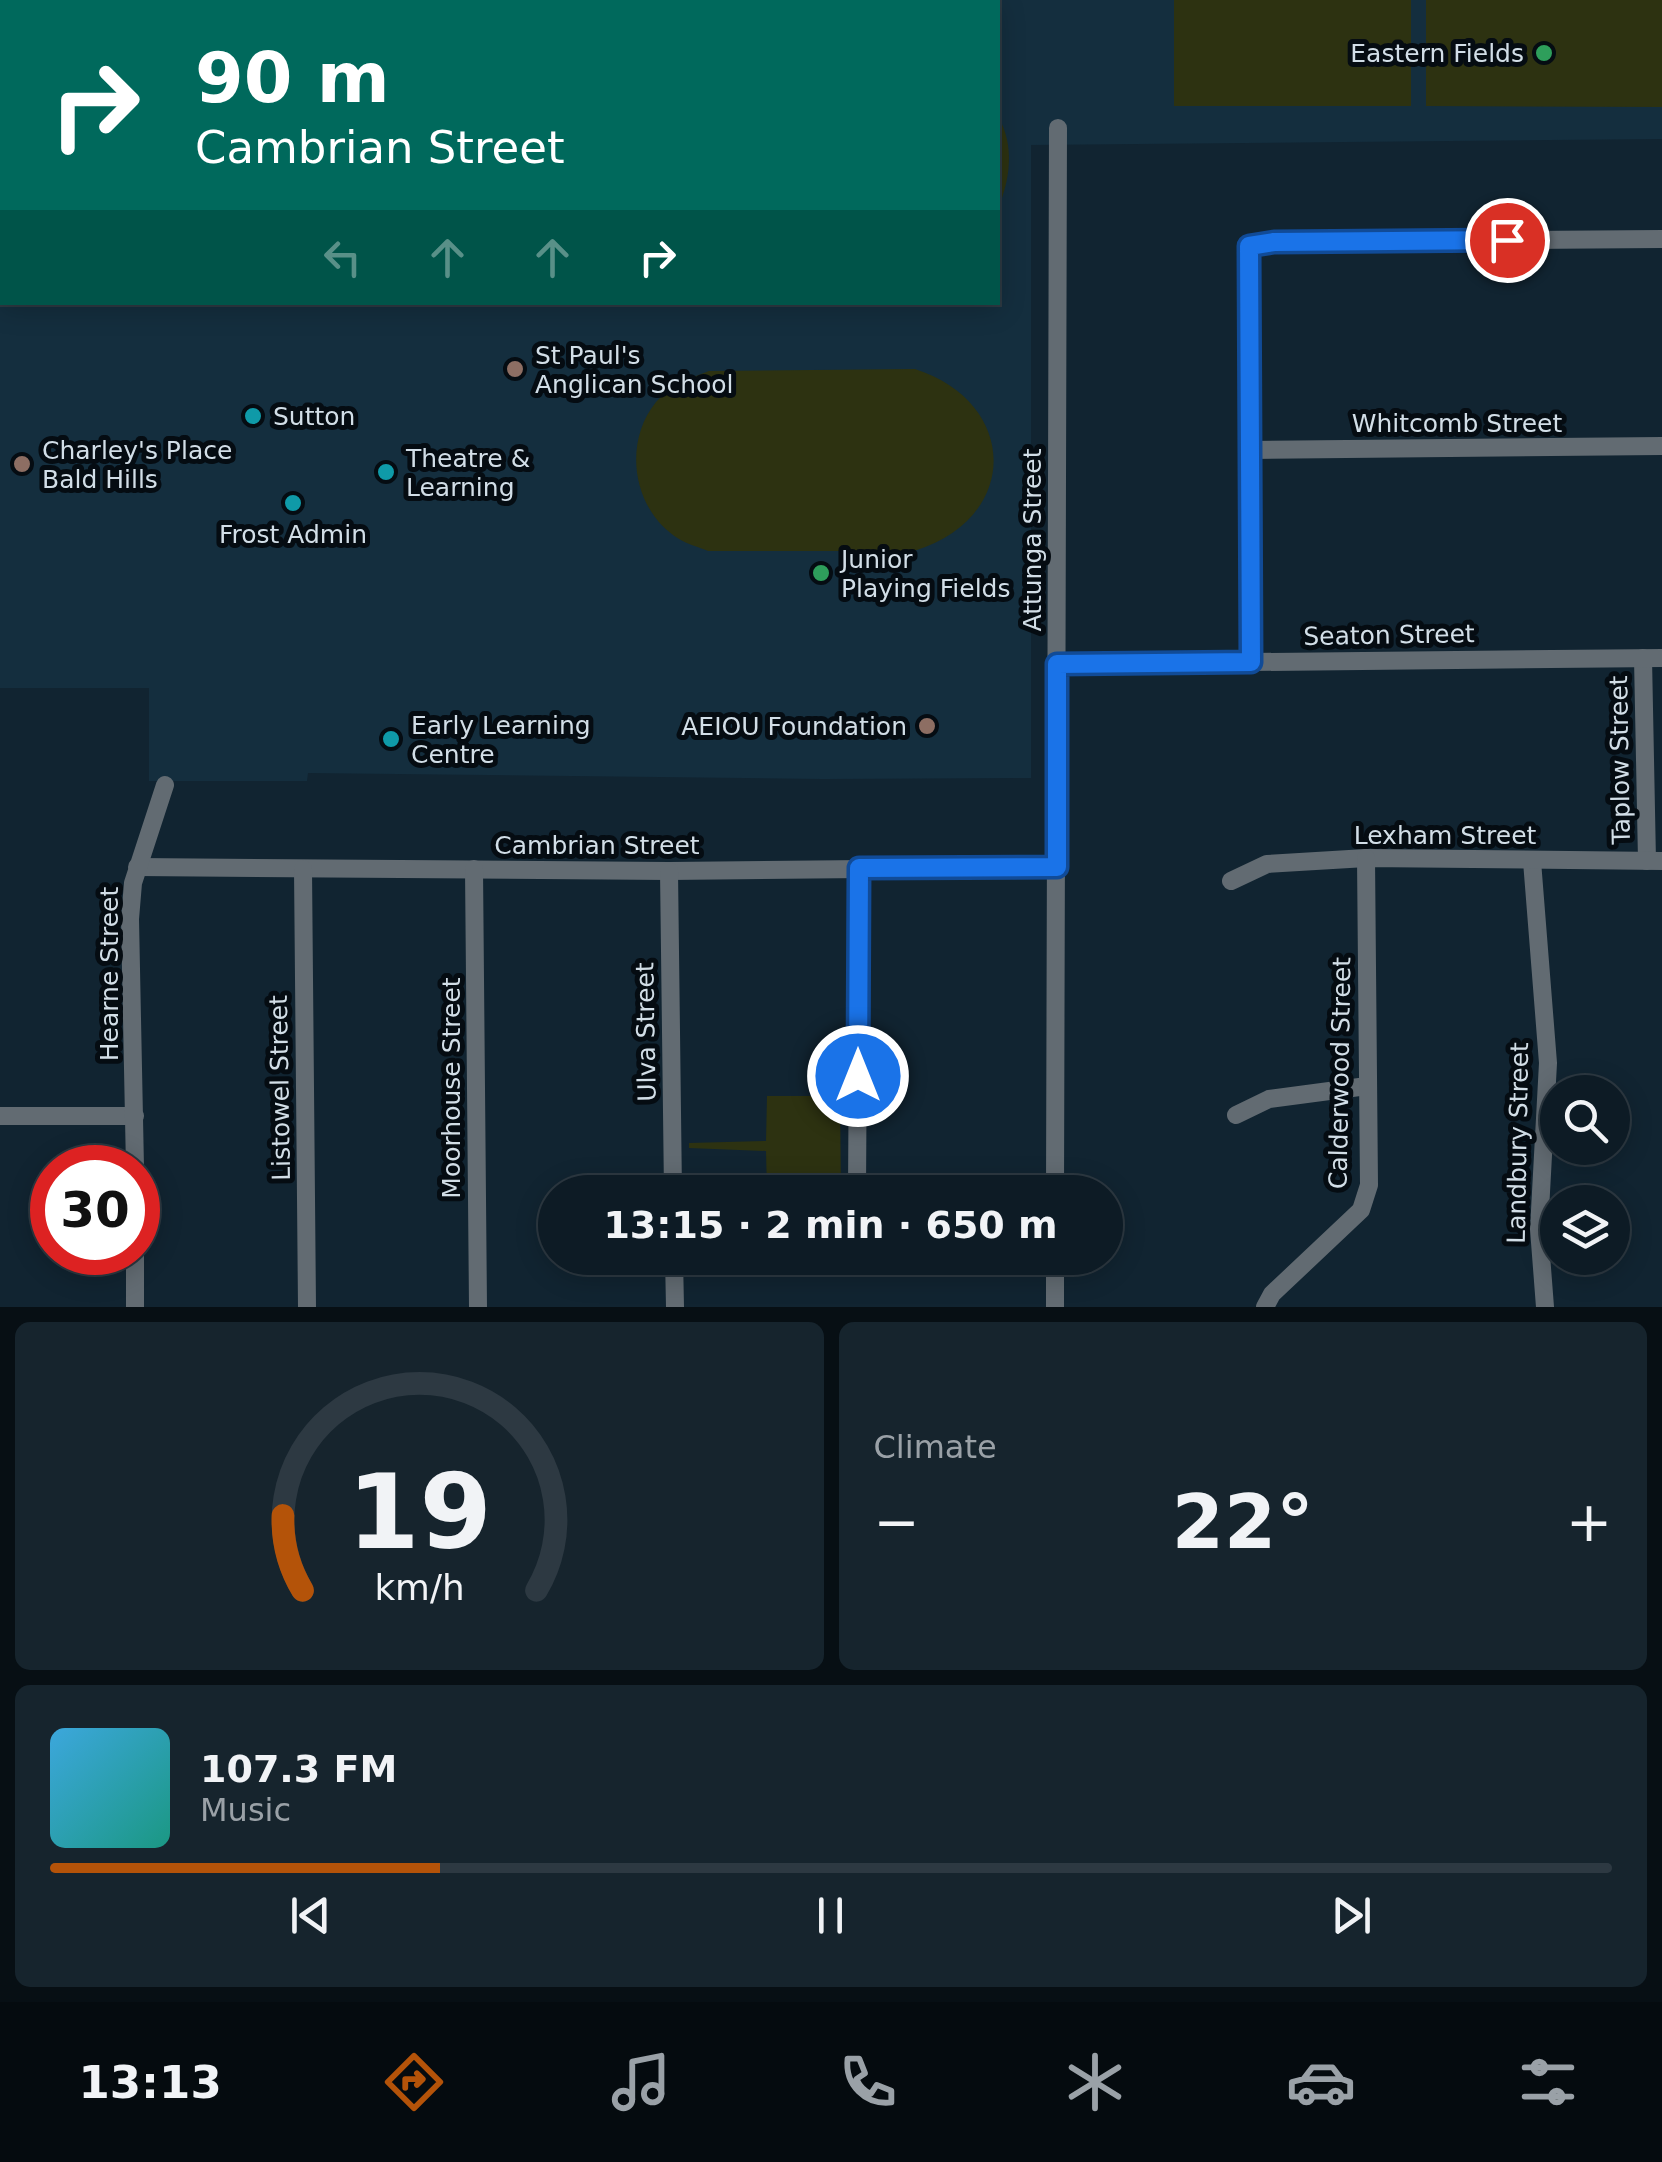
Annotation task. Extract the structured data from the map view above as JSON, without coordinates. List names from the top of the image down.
{
  "streets": {
    "street": [
      "Whitcomb Street",
      "Attunga Street",
      "Seaton Street",
      "Taplow Street",
      "Lexham Street",
      "Cambrian Street",
      "Hearne Street",
      "Ulva Street",
      "Calderwood Street",
      "Listowel Street",
      "Moorhouse Street",
      "Landbury Street"
    ]
  },
  "crossings": [
    ["Attunga Street", "Seaton Street"],
    ["Attunga Street", "Cambrian Street"],
    ["Seaton Street", "Taplow Street"],
    ["Taplow Street", "Lexham Street"],
    ["Lexham Street", "Calderwood Street"],
    ["Lexham Street", "Landbury Street"],
    ["Cambrian Street", "Hearne Street"],
    ["Cambrian Street", "Ulva Street"],
    ["Cambrian Street", "Listowel Street"],
    ["Cambrian Street", "Moorhouse Street"]
  ],
  "places": [
    "Eastern Fields",
    "St Paul's Anglican School",
    "Sutton",
    "Charley's Place Bald Hills",
    "Theatre & Learning",
    "Frost Admin",
    "Junior Playing Fields",
    "AEIOU Foundation",
    "Early Learning Centre"
  ],
  "page": {
    "turn": ["90 m", "Cambrian Street"],
    "limit": "30",
    "trip": "13:15 · 2 min · 650 m",
    "tile": "Climate",
    "heat": ["−", "22°", "+"],
    "song": ["107.3 FM", "Music"],
    "tabs": "13:13",
    "gauge": ["19", "km/h"]
  }
}
